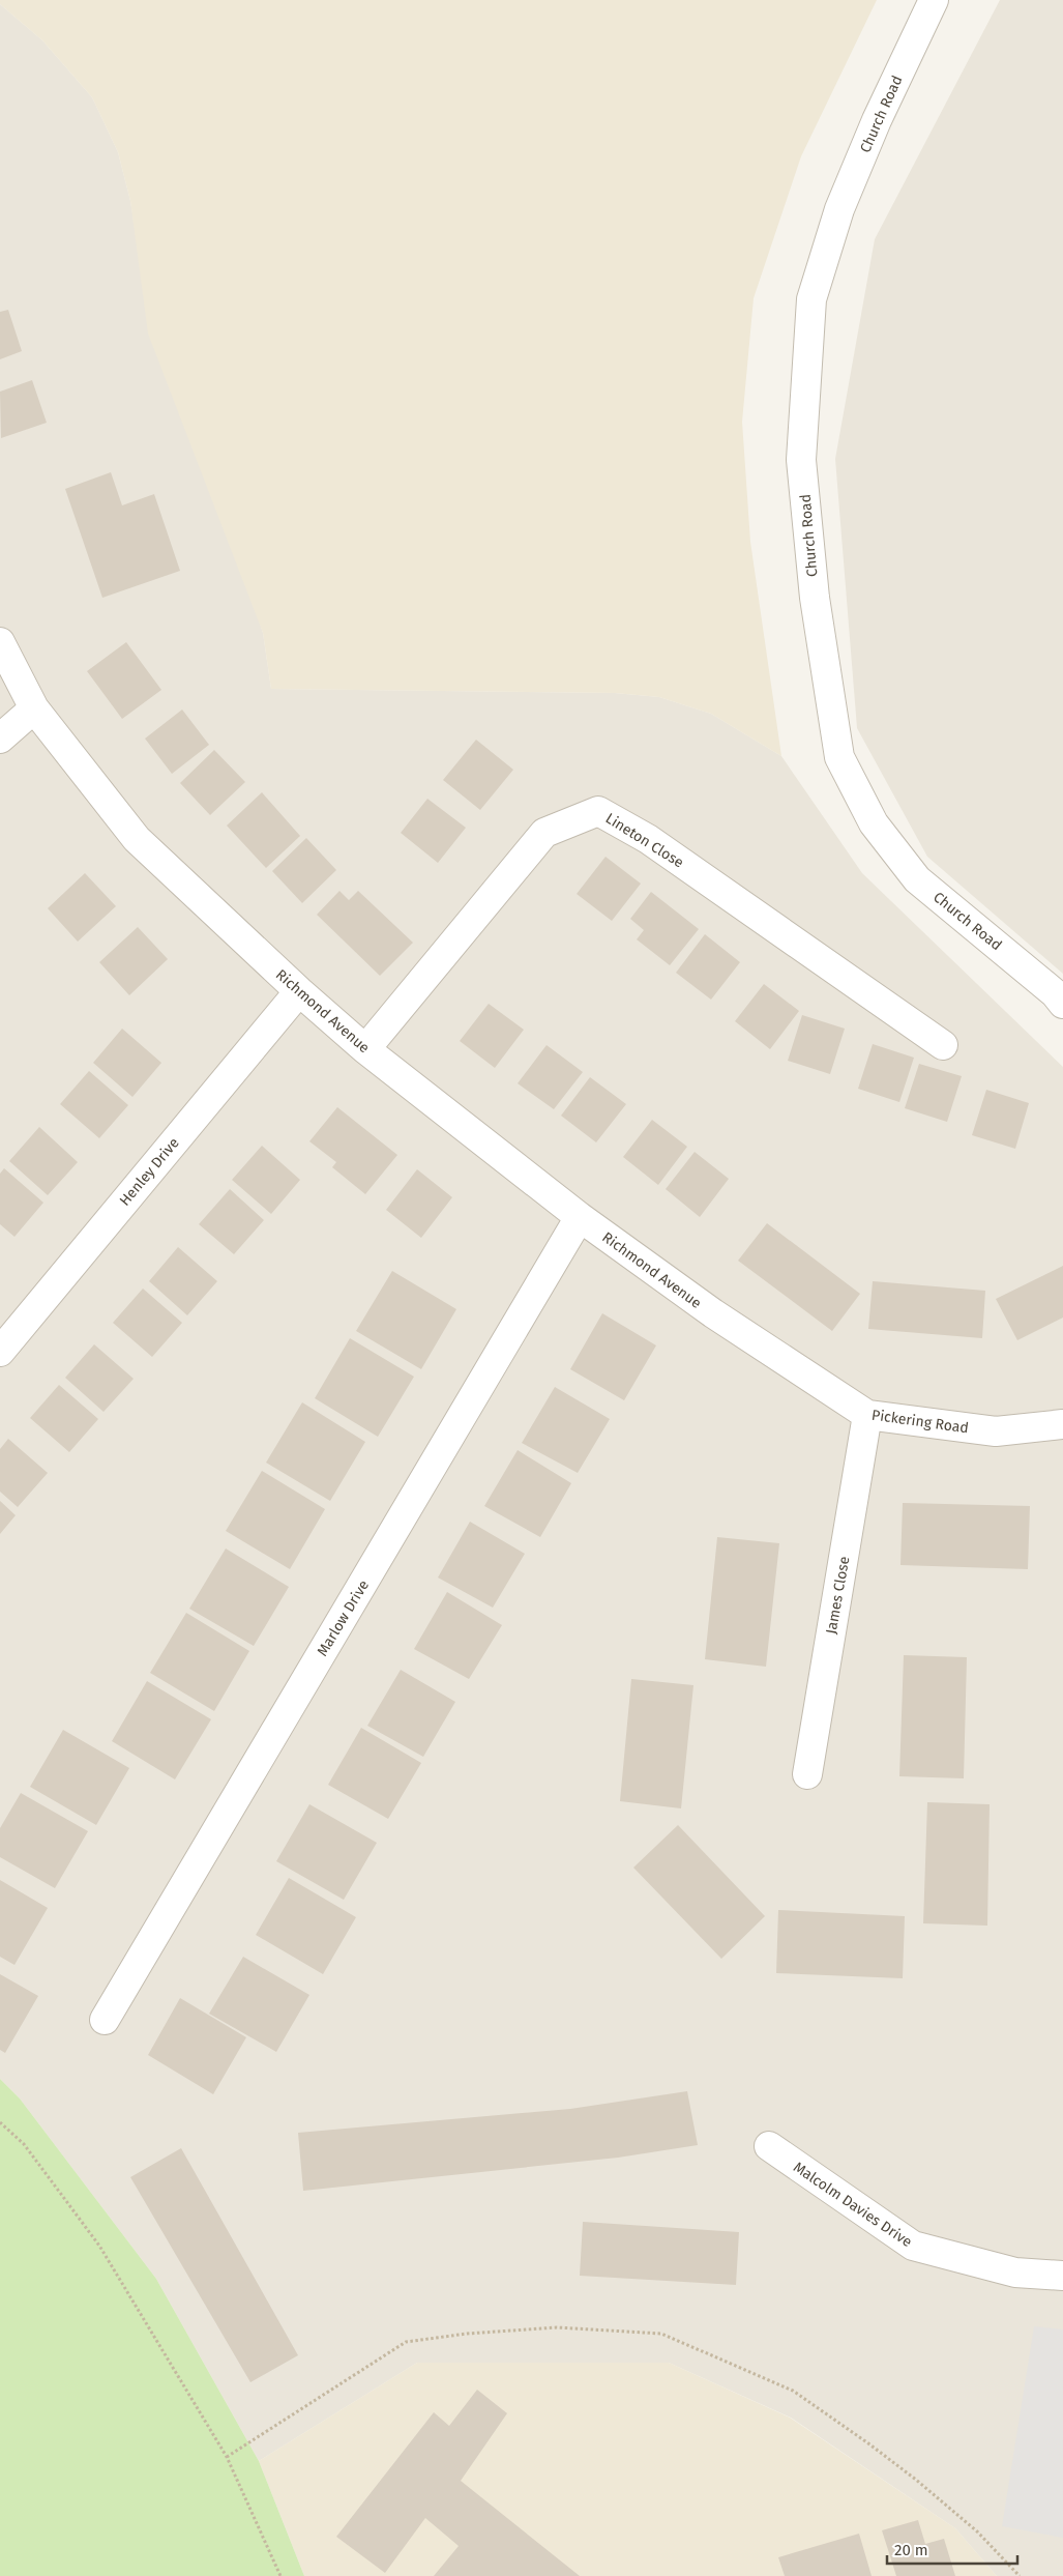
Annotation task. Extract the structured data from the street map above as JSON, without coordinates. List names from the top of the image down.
{
  "streets": {
    "street": [
      "Church Road",
      "Lineton Close",
      "Richmond Avenue",
      "Henley Drive",
      "Pickering Road",
      "James Close",
      "Marlow Drive",
      "Malcolm Davies Drive"
    ]
  },
  "crossings": [
    ["Lineton Close", "Richmond Avenue"],
    ["Richmond Avenue", "Henley Drive"],
    ["Richmond Avenue", "Pickering Road"],
    ["Richmond Avenue", "Marlow Drive"],
    ["Pickering Road", "James Close"]
  ],
  "scale_bar": "20 m"
}
